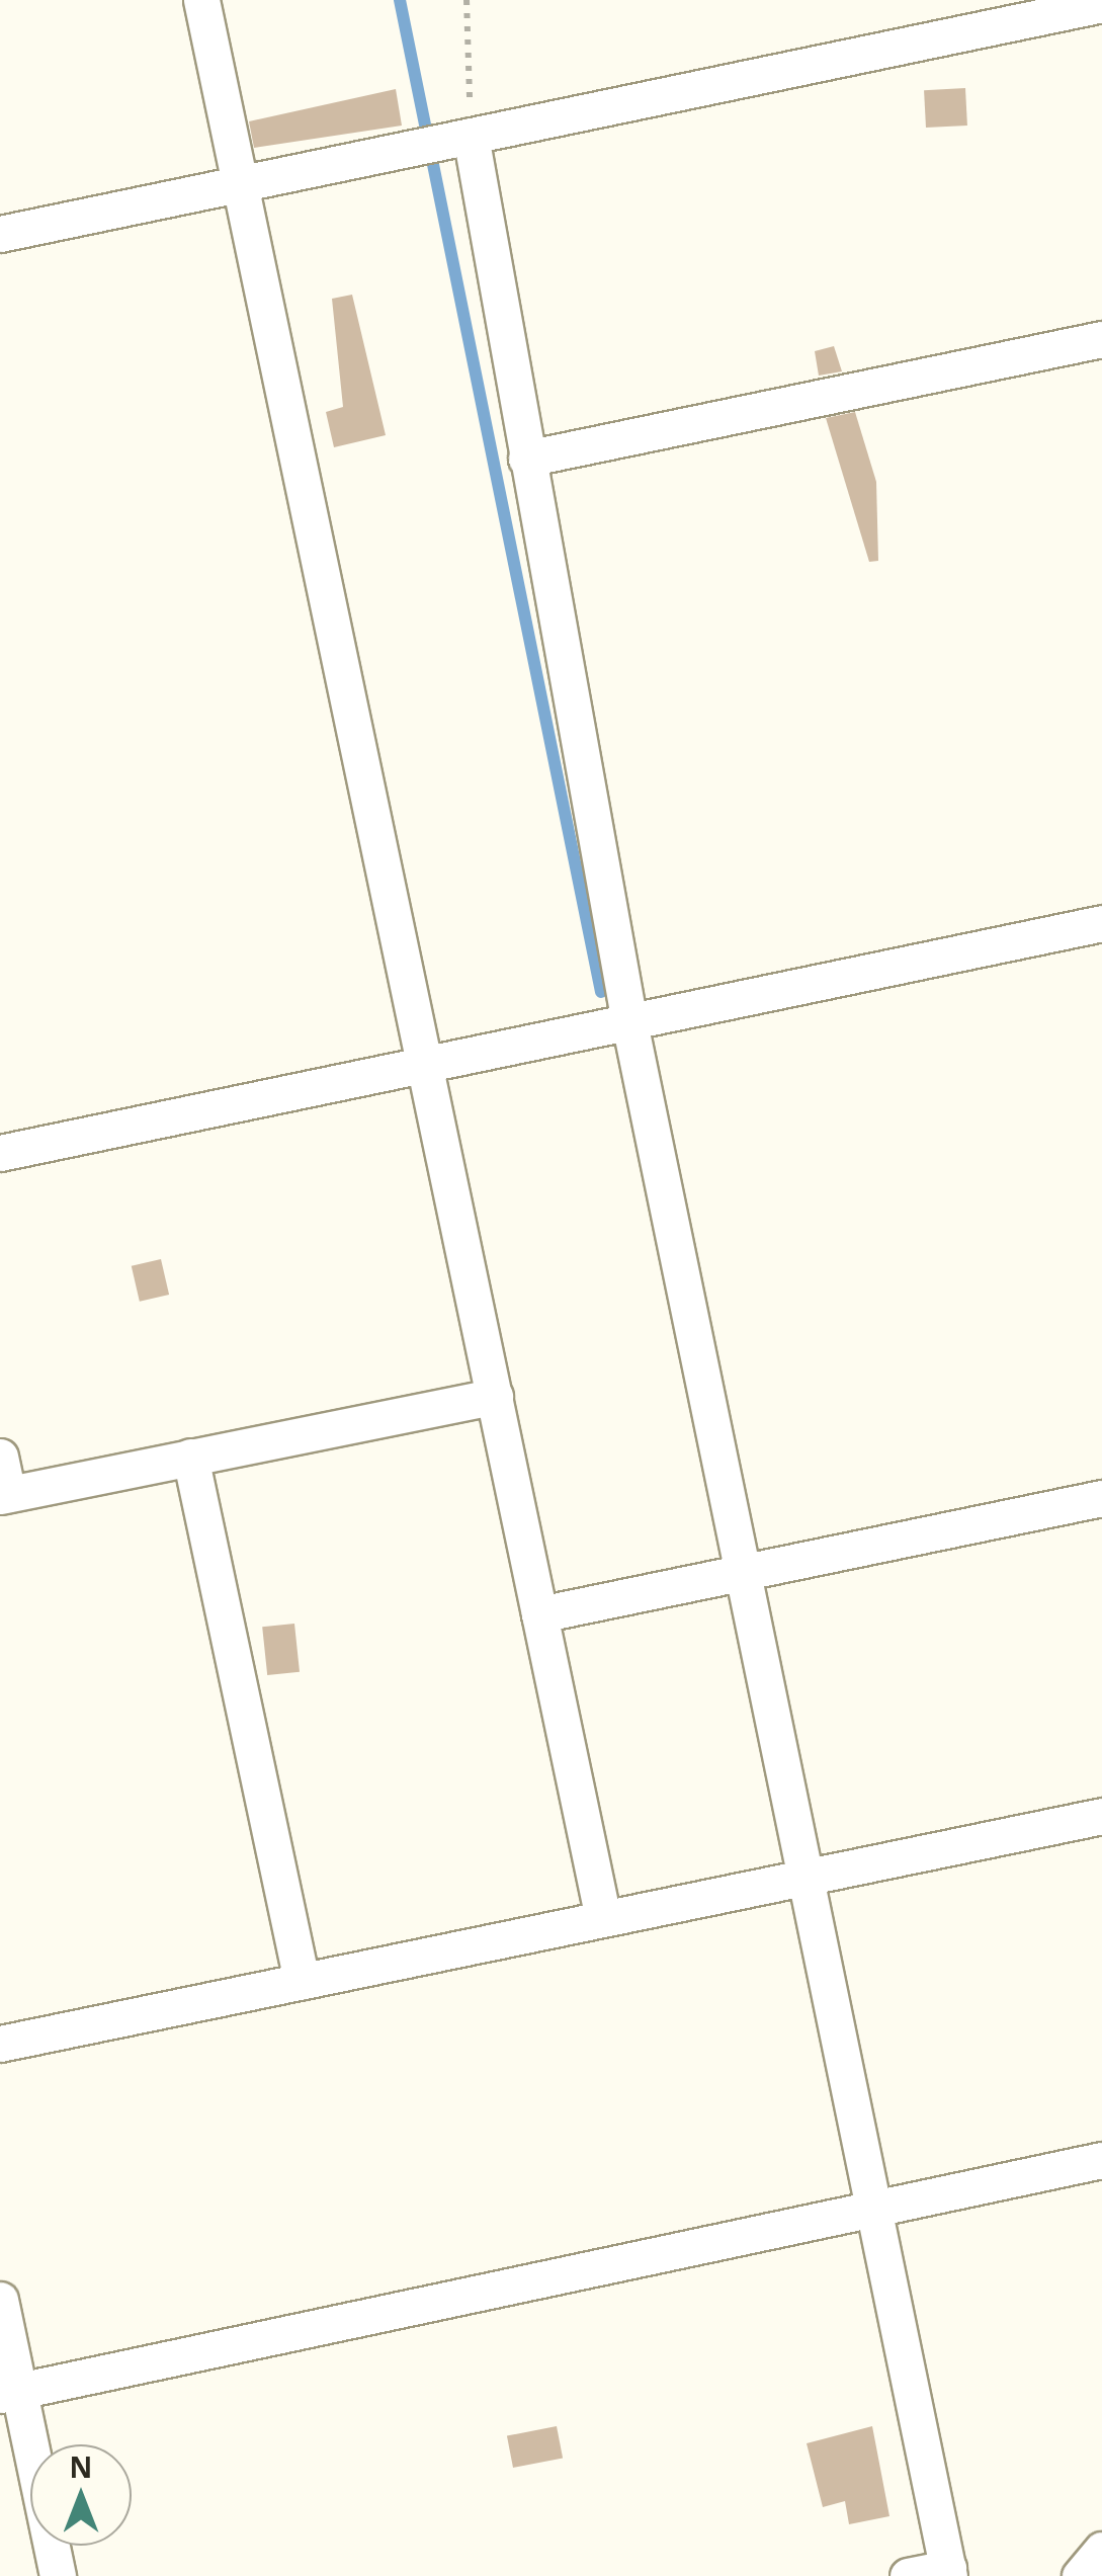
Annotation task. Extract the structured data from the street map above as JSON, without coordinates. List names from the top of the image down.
{
  "north": "top"
}
